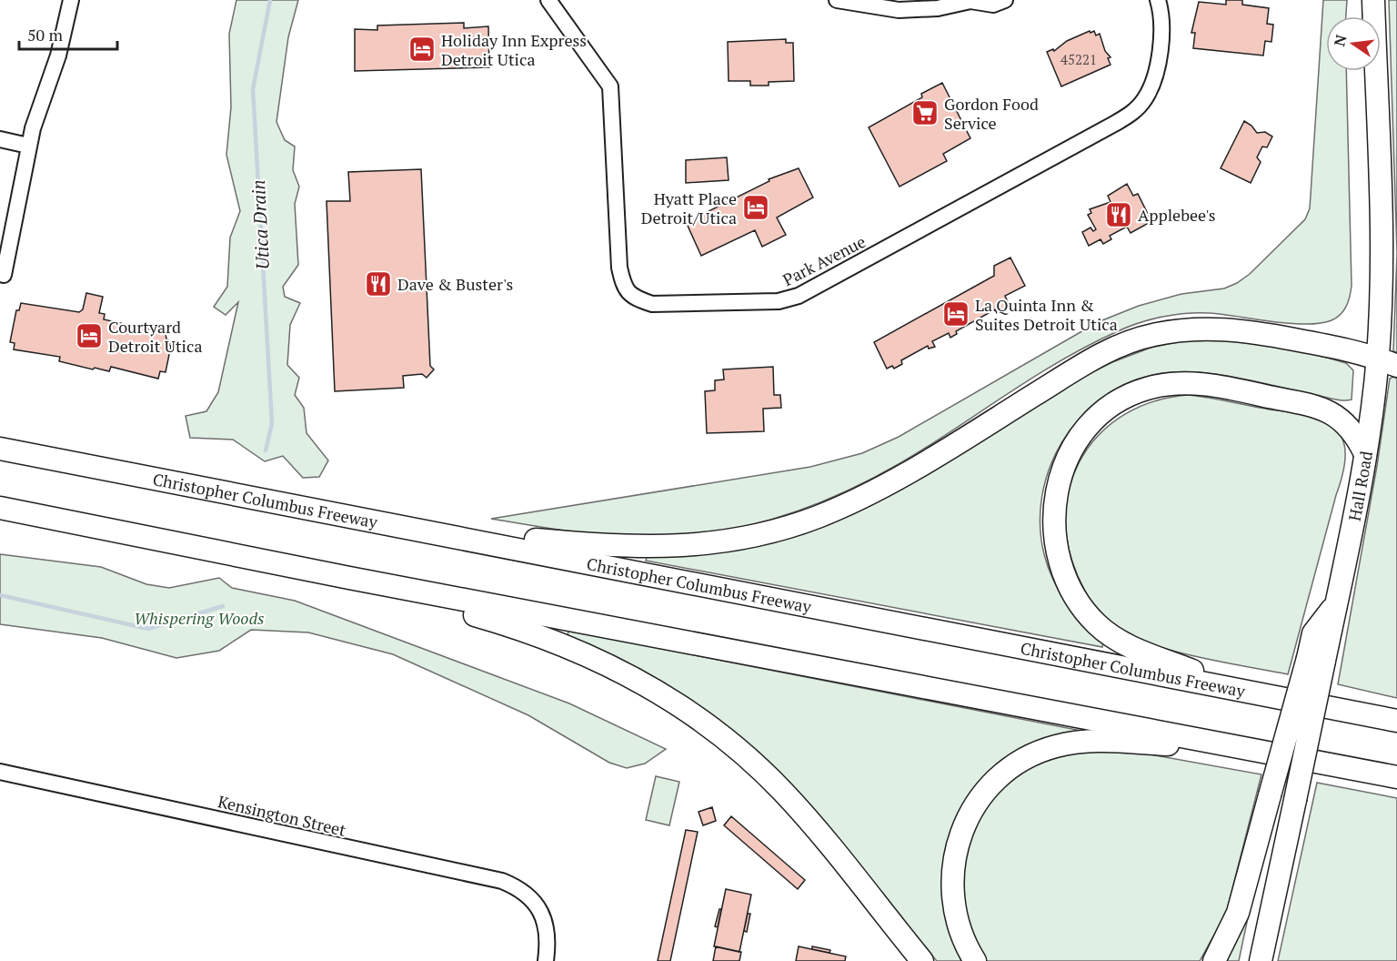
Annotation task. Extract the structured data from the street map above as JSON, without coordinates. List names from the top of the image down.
{
  "streets": {
    "highway": ["Hall Road", "Christopher Columbus Freeway"],
    "street": ["Park Avenue", "Kensington Street"]
  },
  "water": ["Utica Drain"],
  "parks": ["Whispering Woods"],
  "places": {
    "hotel": [
      "Holiday Inn Express Detroit Utica",
      "Hyatt Place Detroit/Utica",
      "La Quinta Inn & Suites Detroit Utica",
      "Courtyard Detroit Utica"
    ],
    "supermarket": ["Gordon Food Service"],
    "restaurant": ["Applebee's", "Dave & Buster's"]
  },
  "house_numbers": ["45221"],
  "scale_bar": "50 m",
  "north": "left"
}
